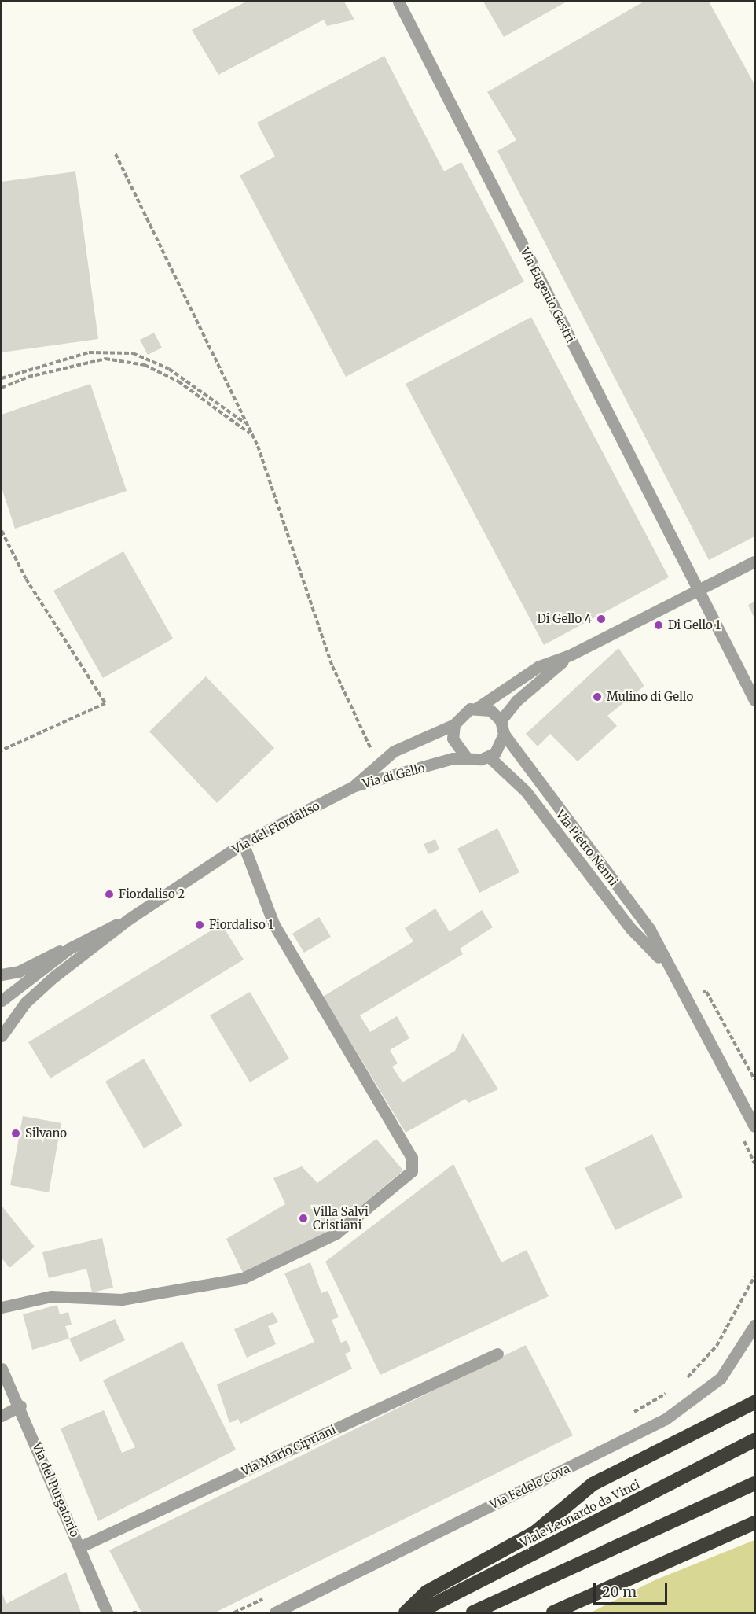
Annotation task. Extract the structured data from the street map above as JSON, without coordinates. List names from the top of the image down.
{
  "streets": {
    "highway": ["Viale Leonardo da Vinci"],
    "street": [
      "Via Eugenio Gestri",
      "Via di Gello",
      "Via del Fiordaliso",
      "Via Pietro Nenni",
      "Via Mario Cipriani",
      "Via Fedele Cova",
      "Via del Purgatorio"
    ]
  },
  "crossings": [
    ["Via di Gello", "Via del Fiordaliso"],
    ["Via di Gello", "Via Pietro Nenni"],
    ["Via Mario Cipriani", "Via del Purgatorio"]
  ],
  "places": [
    "Di Gello 4",
    "Di Gello 1",
    "Mulino di Gello",
    "Fiordaliso 2",
    "Fiordaliso 1",
    "Silvano",
    "Villa Salvi Cristiani"
  ],
  "scale_bar": "20 m"
}
